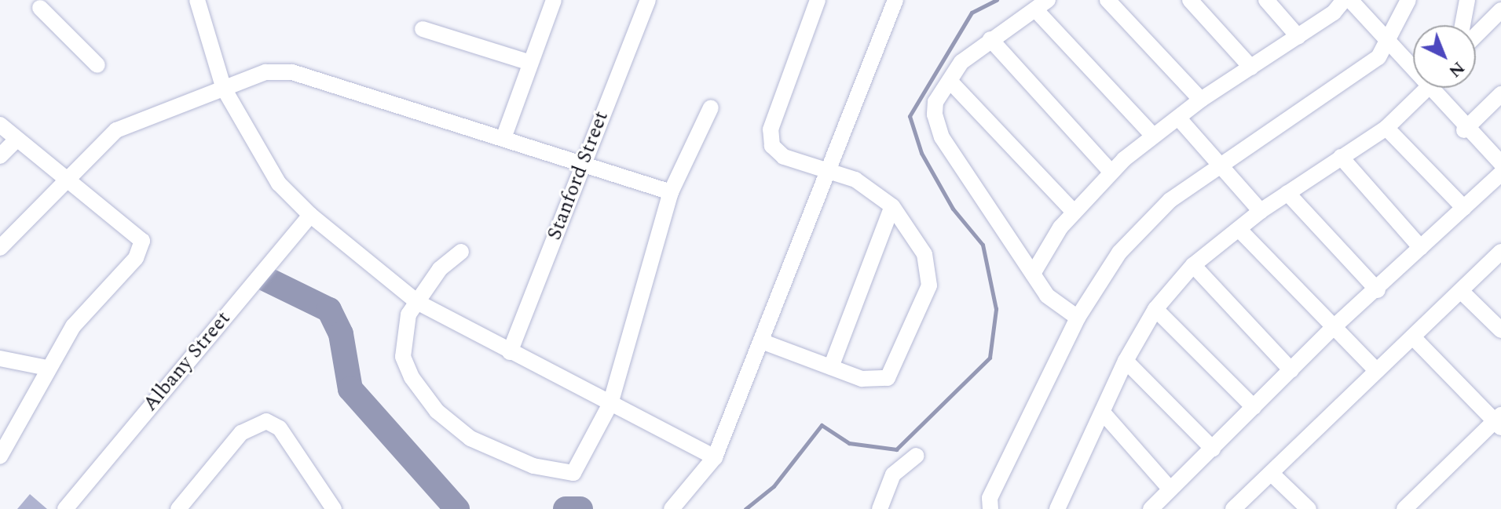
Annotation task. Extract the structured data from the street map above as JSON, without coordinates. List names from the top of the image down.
{
  "streets": {
    "street": ["Stanford Street", "Albany Street"]
  },
  "north": "bottom right"
}
